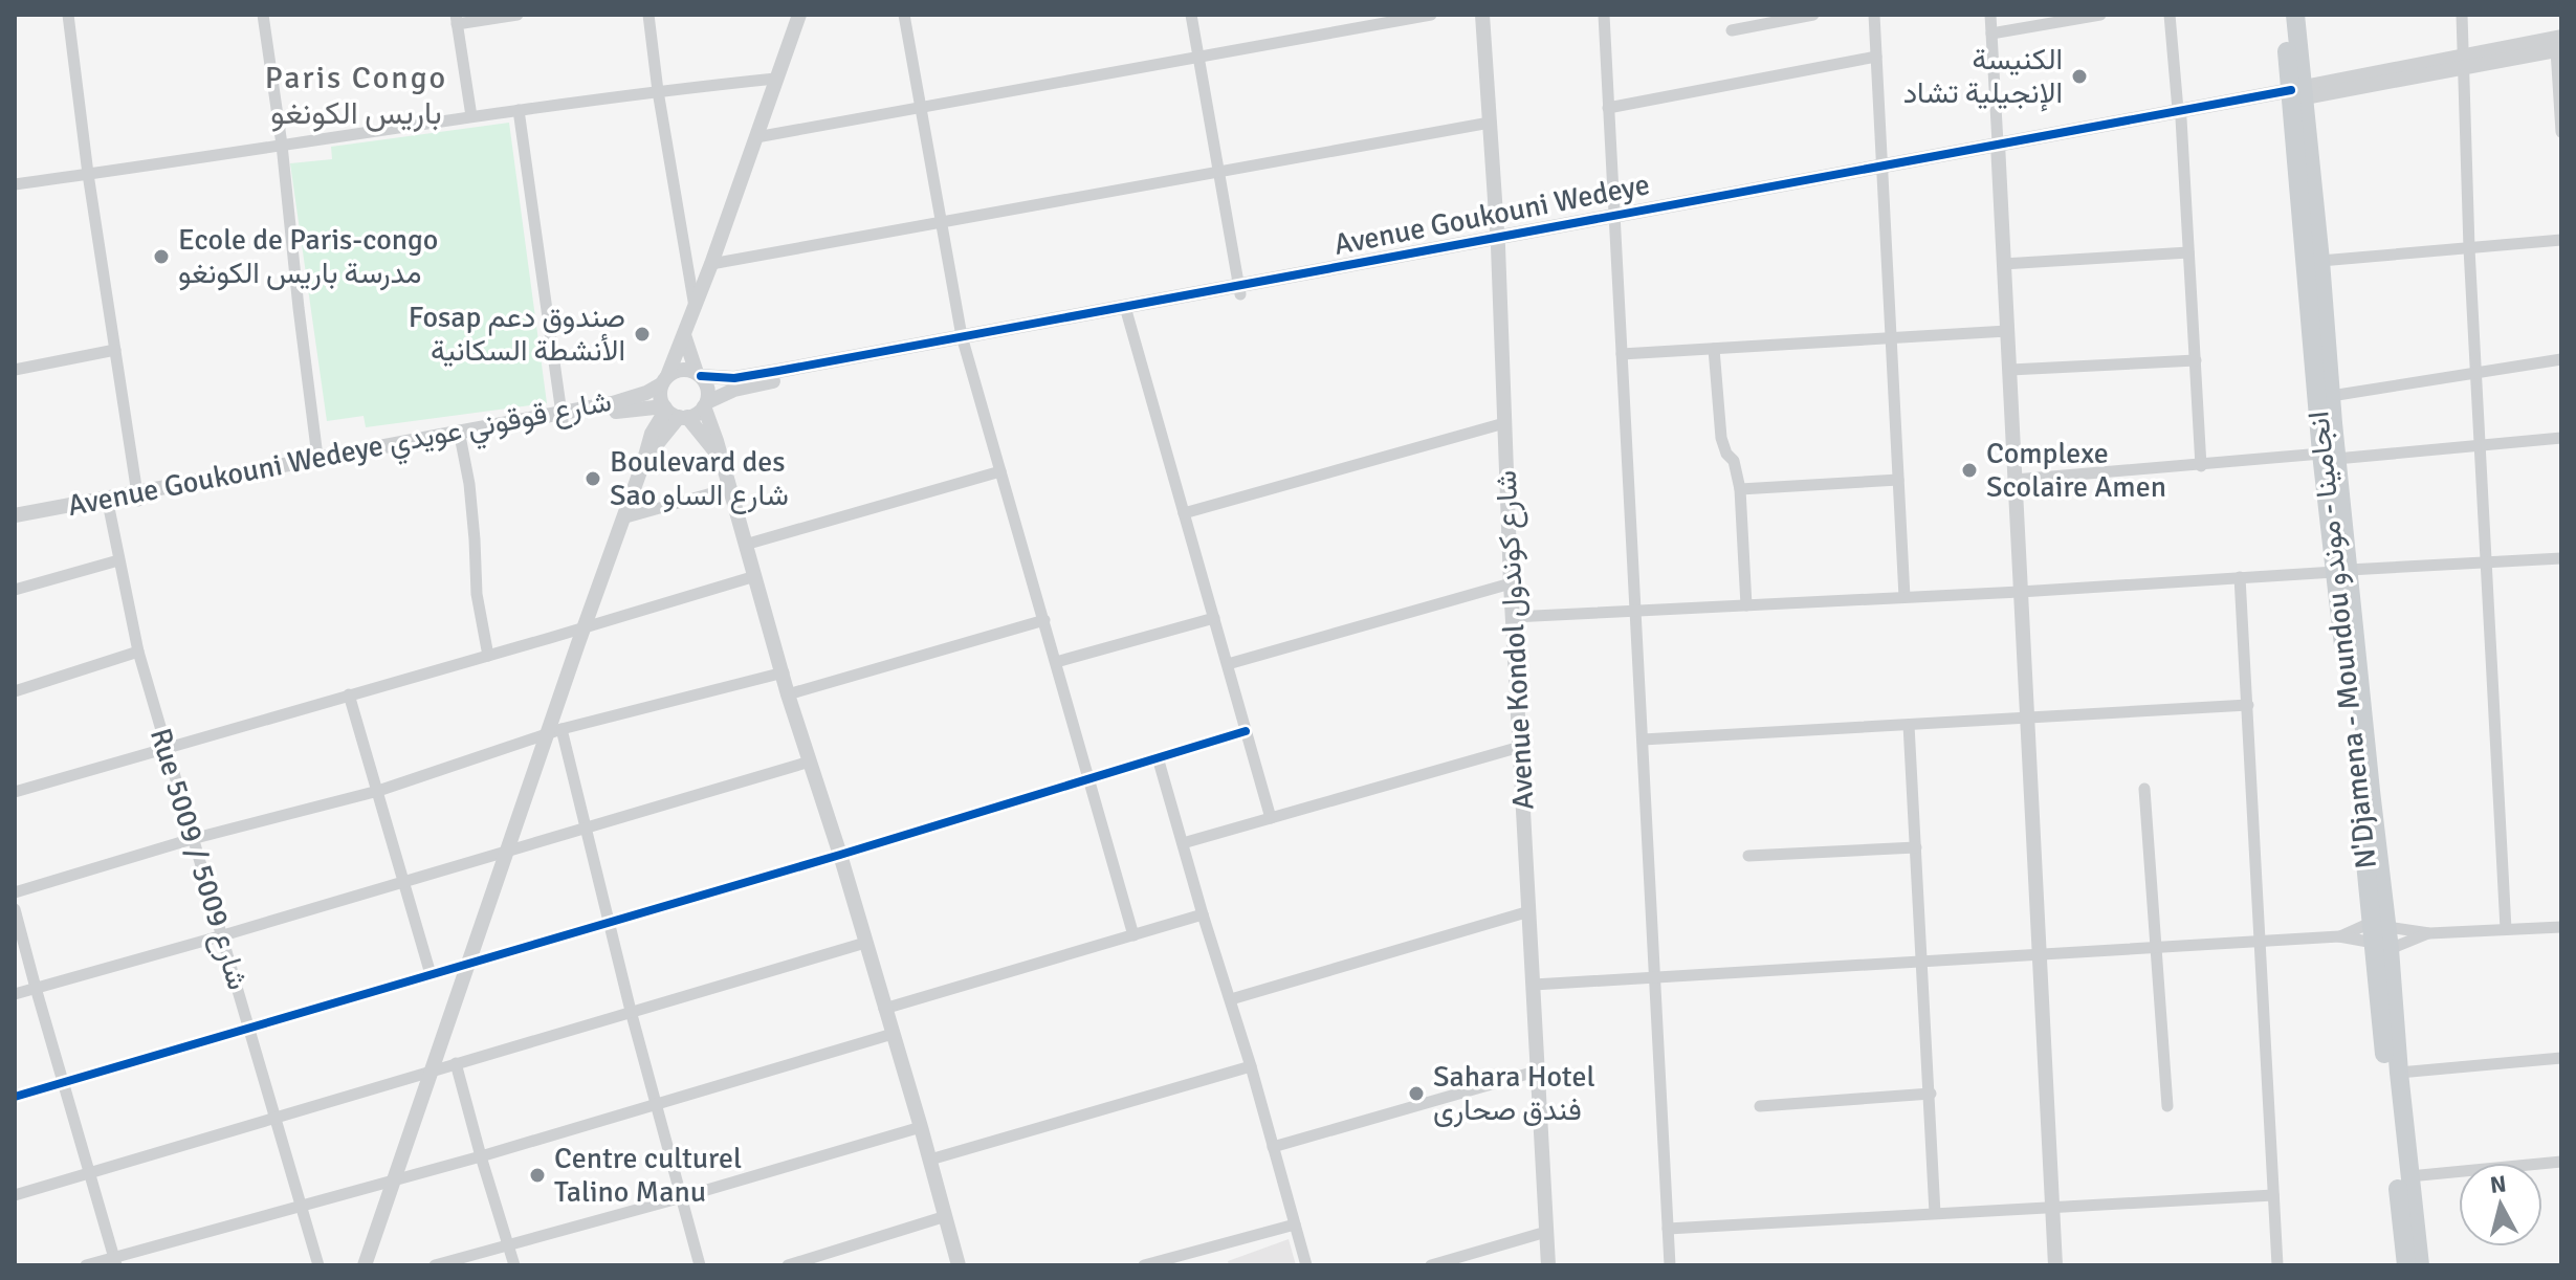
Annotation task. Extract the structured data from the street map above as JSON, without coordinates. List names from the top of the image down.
{
  "streets": {
    "main road": ["N'Djamena - Moundou انجامينا - موندو"],
    "street": [
      "Avenue Goukouni Wedeye",
      "Avenue Goukouni Wedeye شارع قوقوني عويدي",
      "Avenue Kondol شارع كوندول",
      "Rue 5009 / شارع 5009"
    ]
  },
  "crossings": [
    ["Avenue Goukouni Wedeye", "Avenue Goukouni Wedeye شارع قوقوني عويدي"],
    ["Avenue Goukouni Wedeye", "Avenue Kondol شارع كوندول"],
    ["Avenue Goukouni Wedeye", "N'Djamena - Moundou انجامينا - موندو"],
    ["Avenue Goukouni Wedeye شارع قوقوني عويدي", "Rue 5009 / شارع 5009"]
  ],
  "districts": ["Paris Congo باريس الكونغو"],
  "places": [
    "الكنيسة الإنجيلية تشاد",
    "Ecole de Paris-congo مدرسة باريس الكونغو",
    "Fosap صندوق دعم الأنشطة السكانية",
    "Complexe Scolaire Amen",
    "Boulevard des Sao شارع الساو",
    "Sahara Hotel فندق صحارى",
    "Centre culturel Talino Manu"
  ],
  "north": "top"
}
